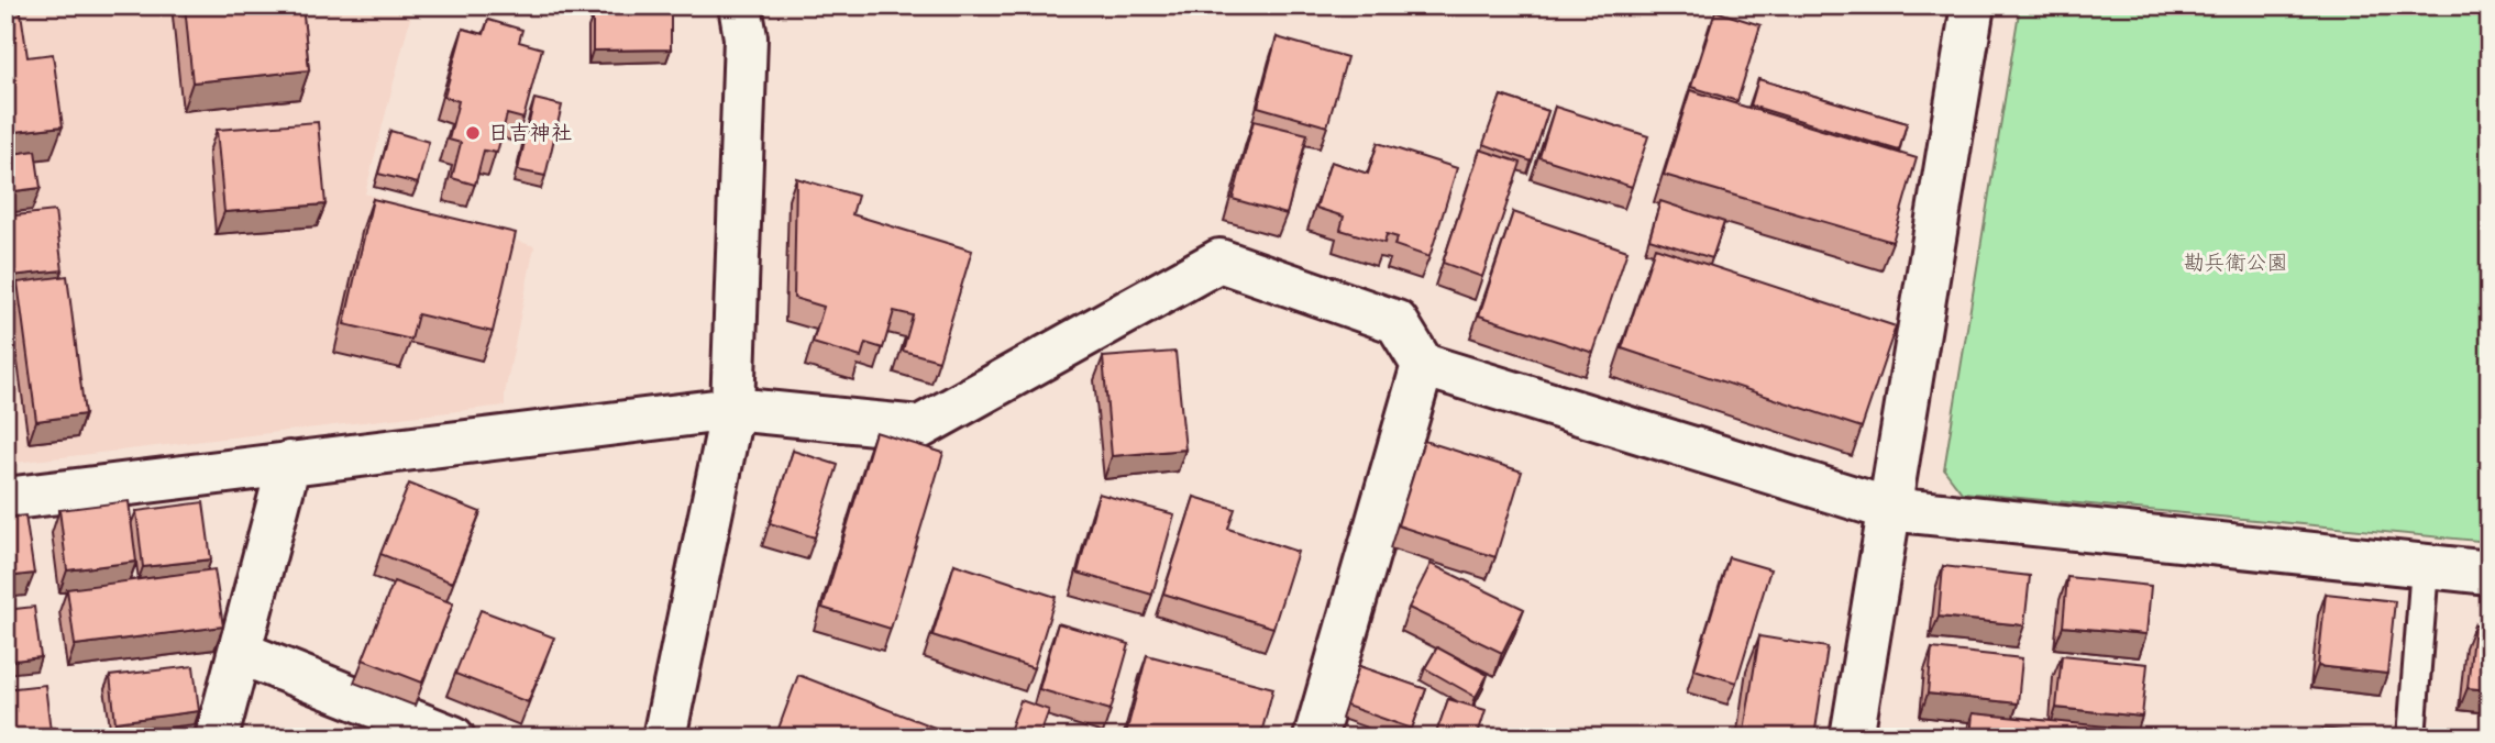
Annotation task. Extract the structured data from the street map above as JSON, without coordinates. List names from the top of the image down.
{
  "parks": ["勘兵衛公園"],
  "places": ["日吉神社"]
}
